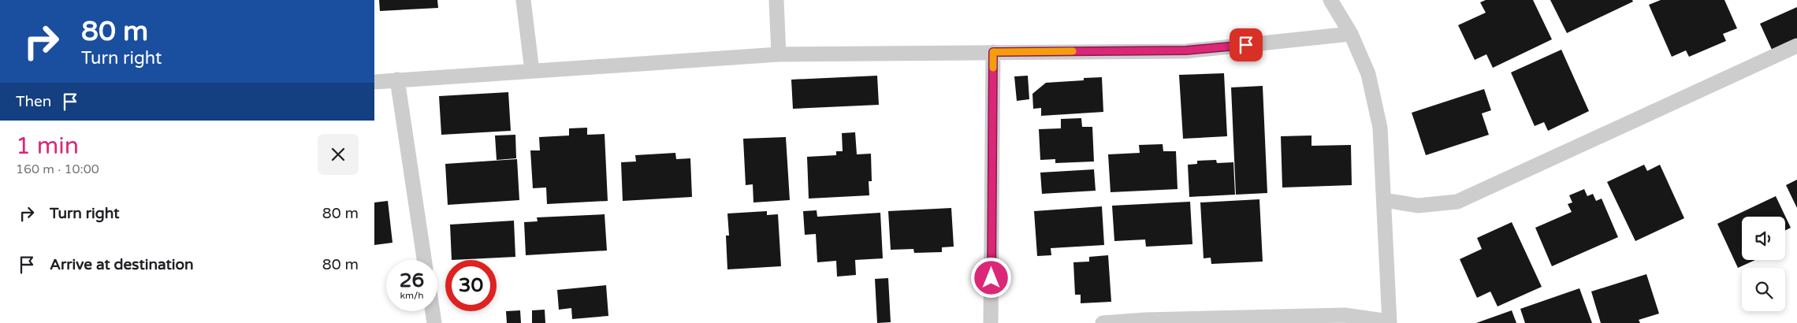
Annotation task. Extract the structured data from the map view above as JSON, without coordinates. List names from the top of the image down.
{
  "page": {
    "turn": ["80 m", "Turn right"],
    "then": "Then",
    "heading": ["1 min", "160 m · 10:00"],
    "list": [
      {
        "name": "Turn right",
        "value": "80 m"
      },
      {
        "name": "Arrive at destination",
        "value": "80 m"
      }
    ],
    "speed": "26 km/h",
    "limit": "30"
  }
}
